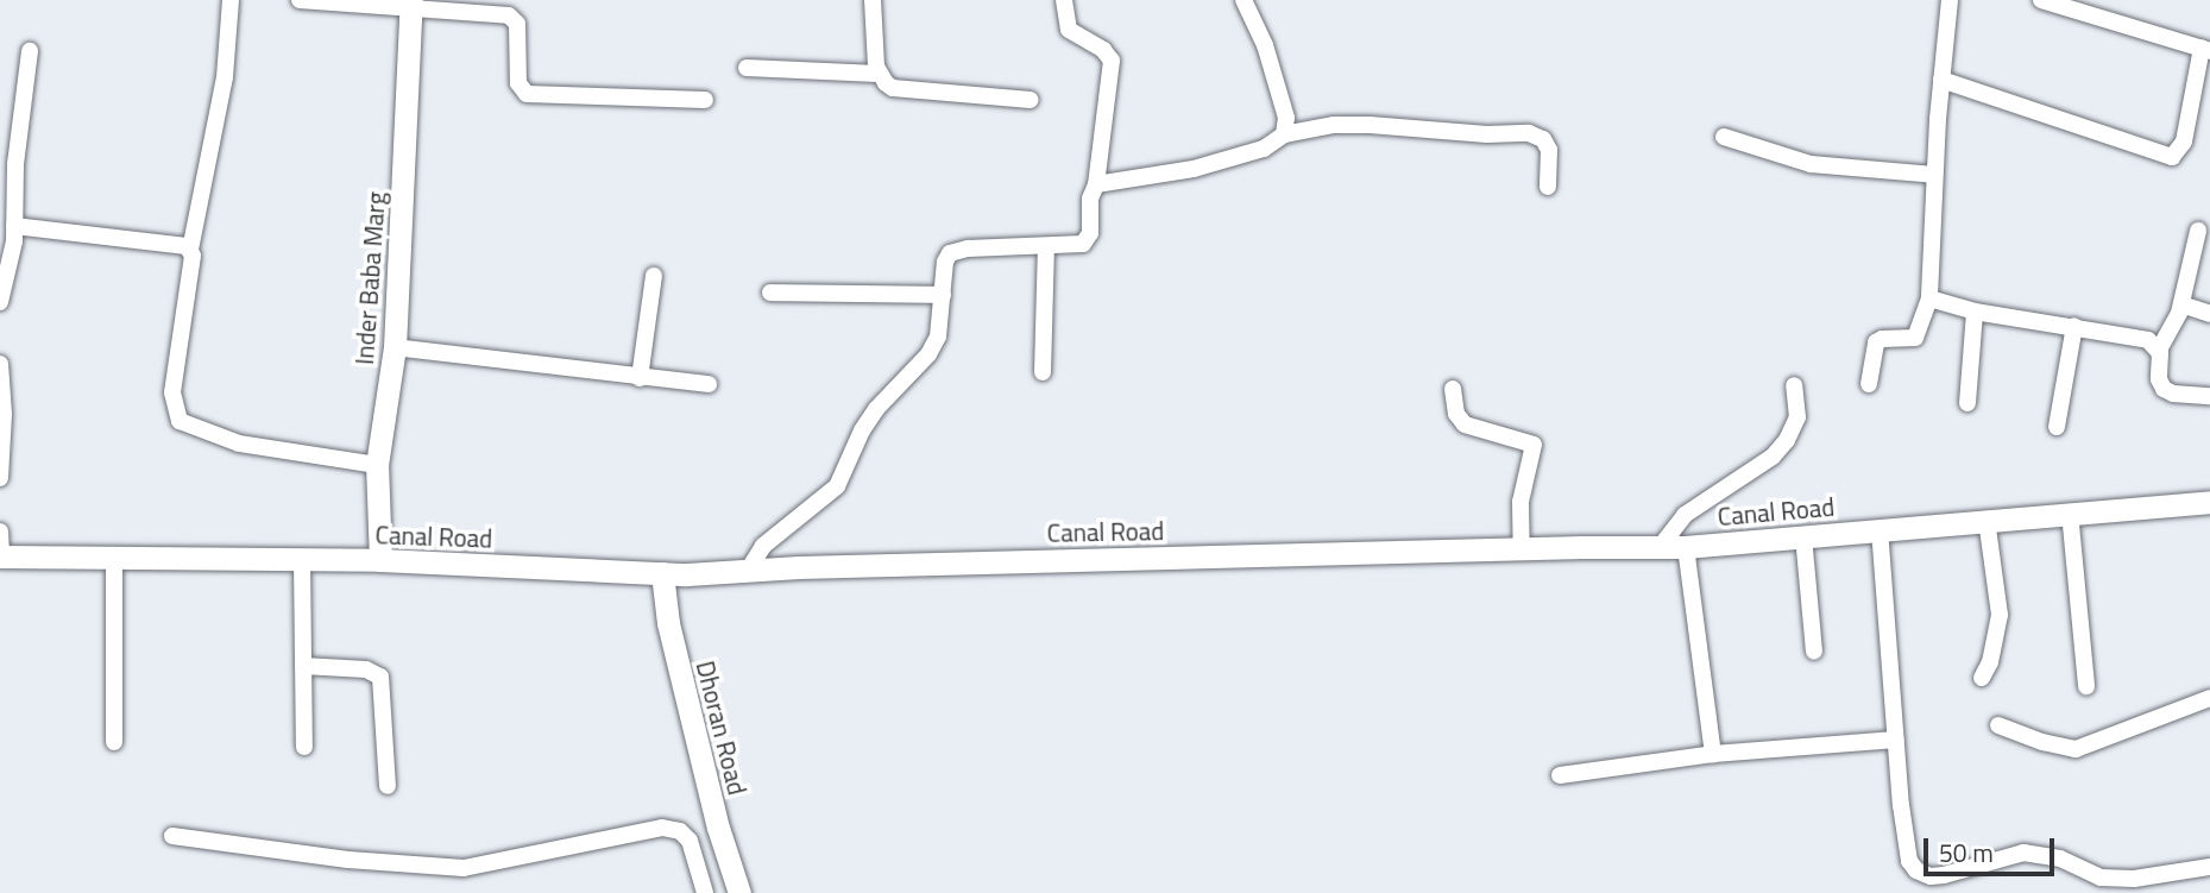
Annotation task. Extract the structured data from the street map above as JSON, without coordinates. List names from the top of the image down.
{
  "streets": {
    "street": ["Inder Baba Marg", "Canal Road", "Dhoran Road"]
  },
  "crossings": [
    ["Inder Baba Marg", "Canal Road"],
    ["Canal Road", "Dhoran Road"]
  ],
  "scale_bar": "50 m"
}
